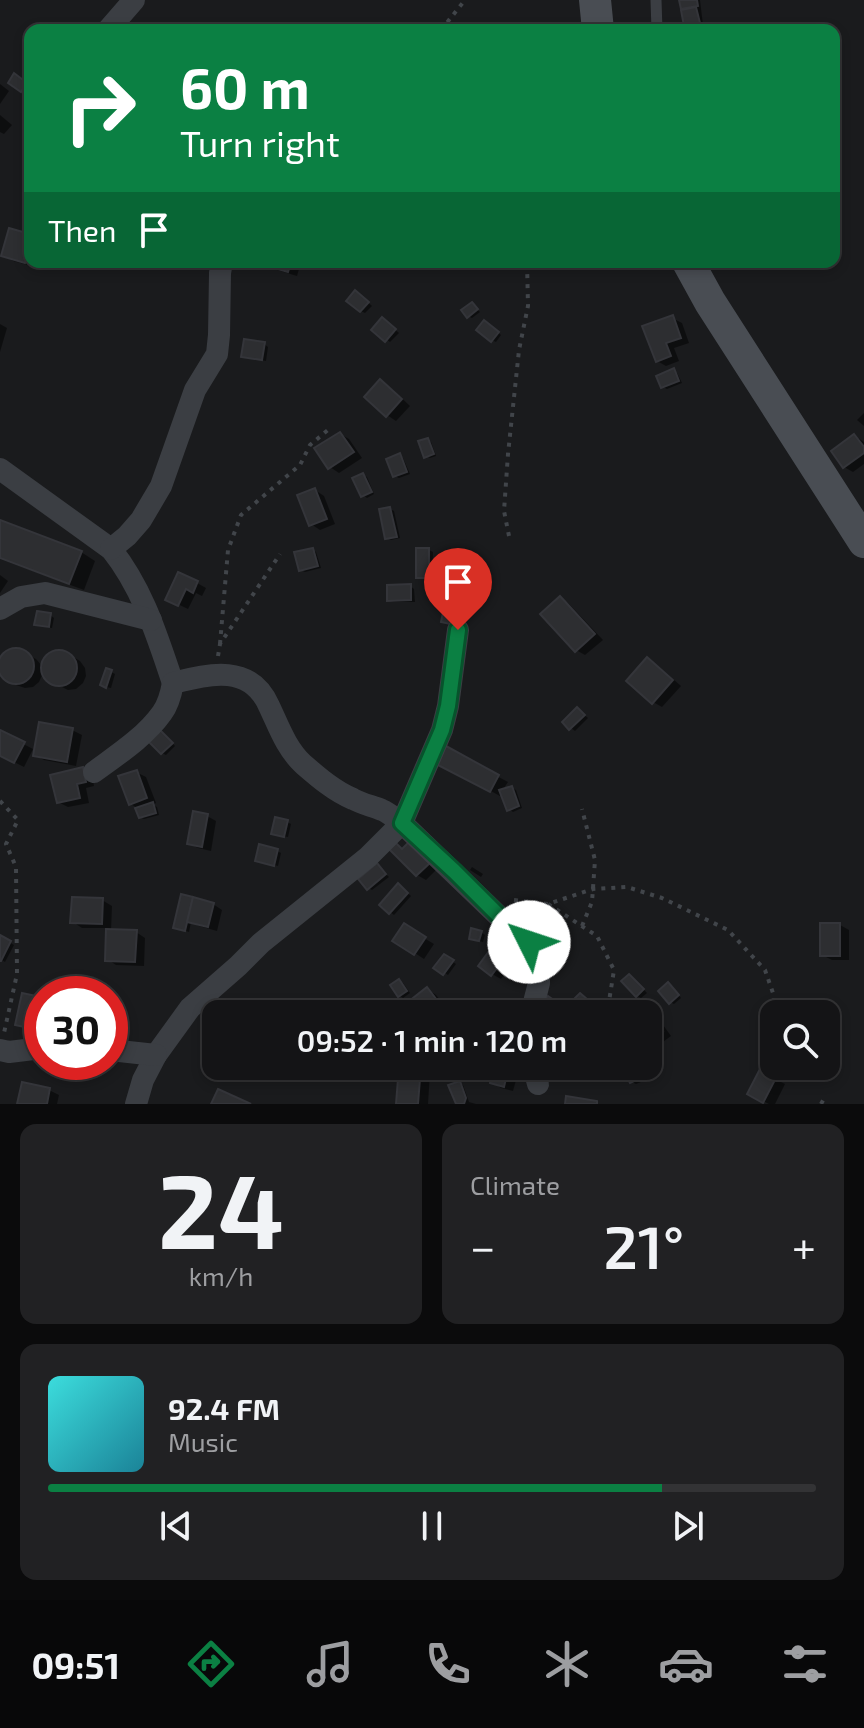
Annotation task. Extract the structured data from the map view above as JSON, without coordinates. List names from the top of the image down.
{
  "page": {
    "turn": ["60 m", "Turn right"],
    "then": "Then",
    "limit": "30",
    "trip": "09:52 · 1 min · 120 m",
    "tile": [
      ["24", "km/h"],
      "Climate"
    ],
    "heat": ["−", "21°", "+"],
    "song": ["92.4 FM", "Music"],
    "tabs": "09:51"
  }
}
